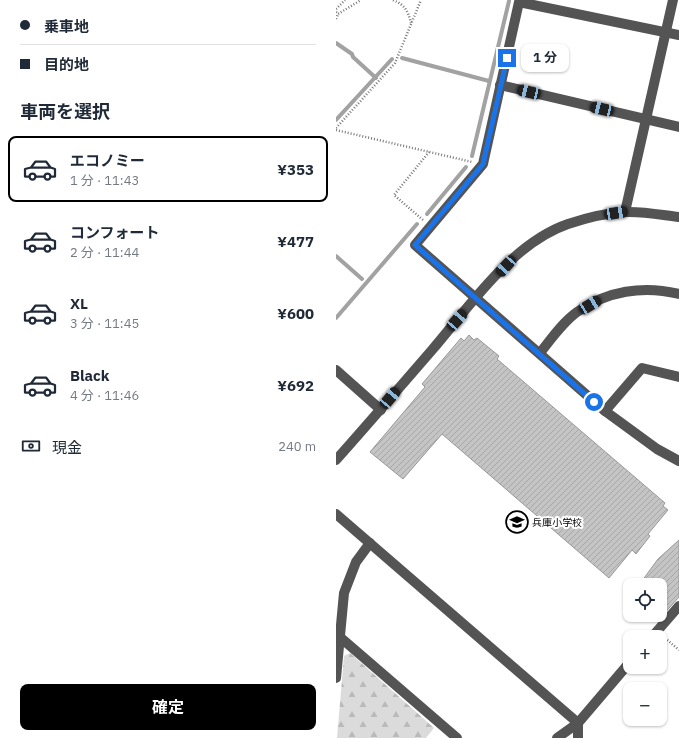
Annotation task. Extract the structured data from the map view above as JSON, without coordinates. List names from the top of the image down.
{
  "places": {
    "school or university": ["兵庫小学校"]
  },
  "page": {
    "banner": ["乗車地", "目的地"],
    "bubble": "1 分",
    "heading": "車両を選択",
    "list": [
      {
        "name": "エコノミー",
        "note": "1 分 · 11:43",
        "value": "¥353"
      },
      {
        "name": "コンフォート",
        "note": "2 分 · 11:44",
        "value": "¥477"
      },
      {
        "name": "XL",
        "note": "3 分 · 11:45",
        "value": "¥600"
      },
      {
        "name": "Black",
        "note": "4 分 · 11:46",
        "value": "¥692"
      }
    ],
    "pay": ["現金", "240 m"],
    "map_buttons": ["+", "−"],
    "buttons": "確定"
  }
}
